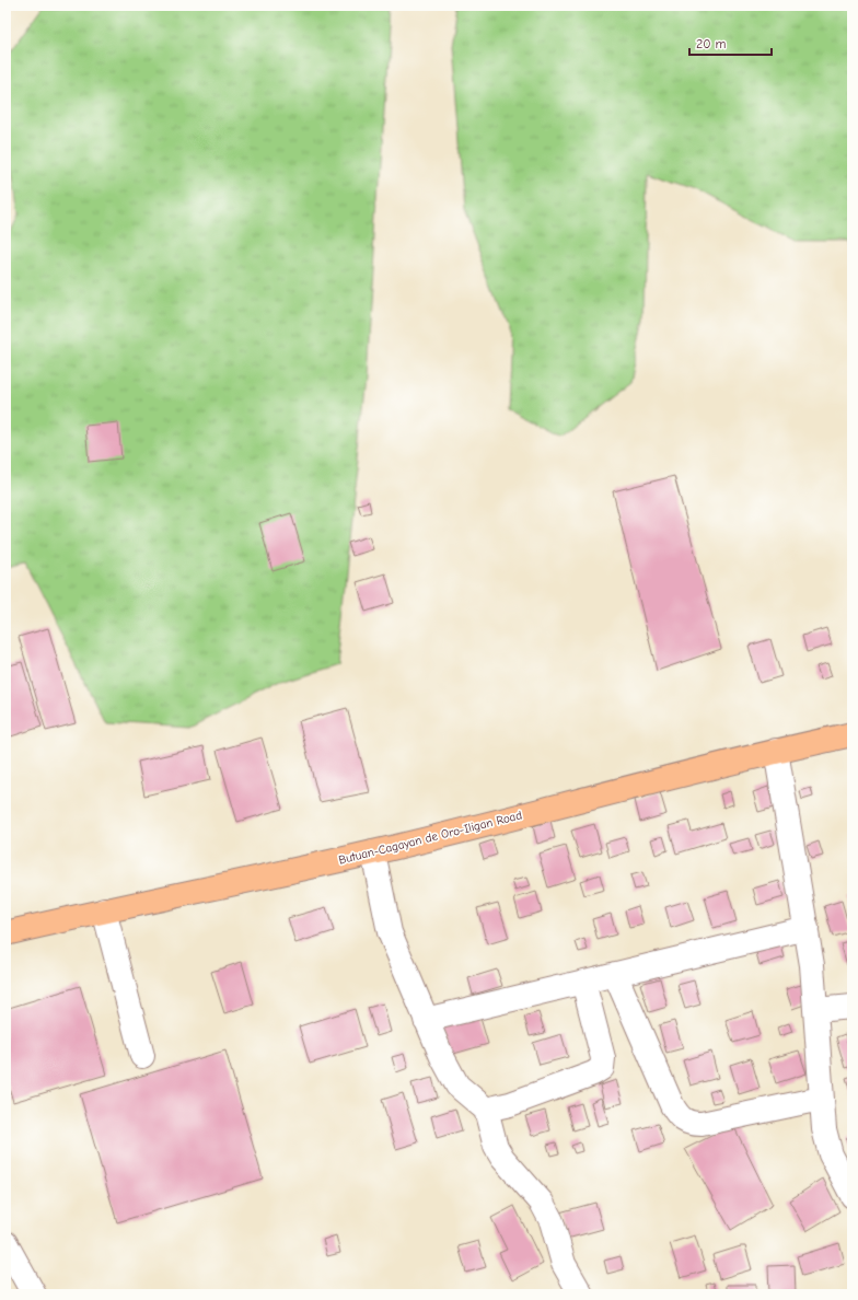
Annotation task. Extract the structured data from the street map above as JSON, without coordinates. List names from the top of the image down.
{
  "streets": {
    "highway": ["Butuan-Cagayan de Oro-Iligan Road"]
  },
  "scale_bar": "20 m"
}
